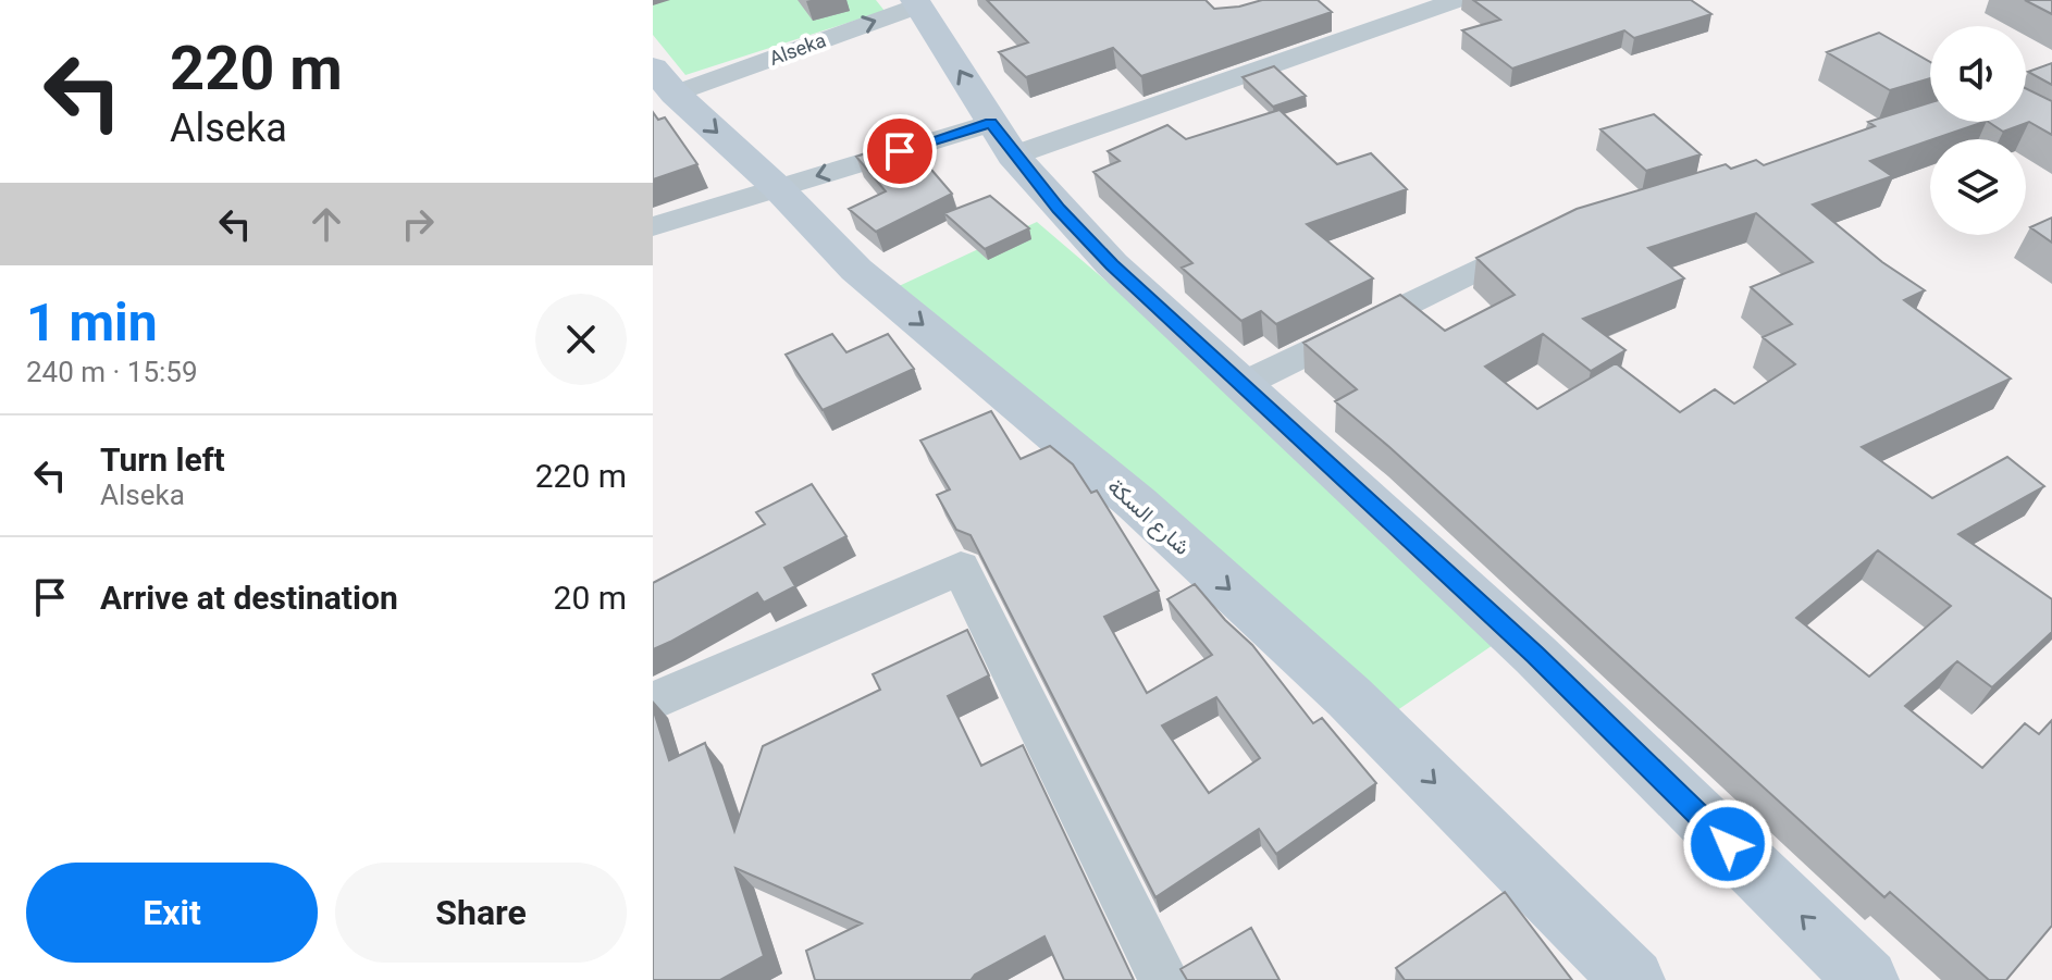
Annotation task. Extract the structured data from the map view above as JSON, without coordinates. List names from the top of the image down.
{
  "streets": {
    "main road": ["شارع السكة"],
    "street": ["Alseka"]
  },
  "crossings": [
    ["Alseka", "شارع السكة"]
  ],
  "page": {
    "turn": ["220 m", "Alseka"],
    "heading": ["1 min", "240 m · 15:59"],
    "list": [
      {
        "name": "Turn left",
        "note": "Alseka",
        "value": "220 m"
      },
      {
        "name": "Arrive at destination",
        "value": "20 m"
      }
    ],
    "buttons": ["Exit", "Share"]
  }
}
